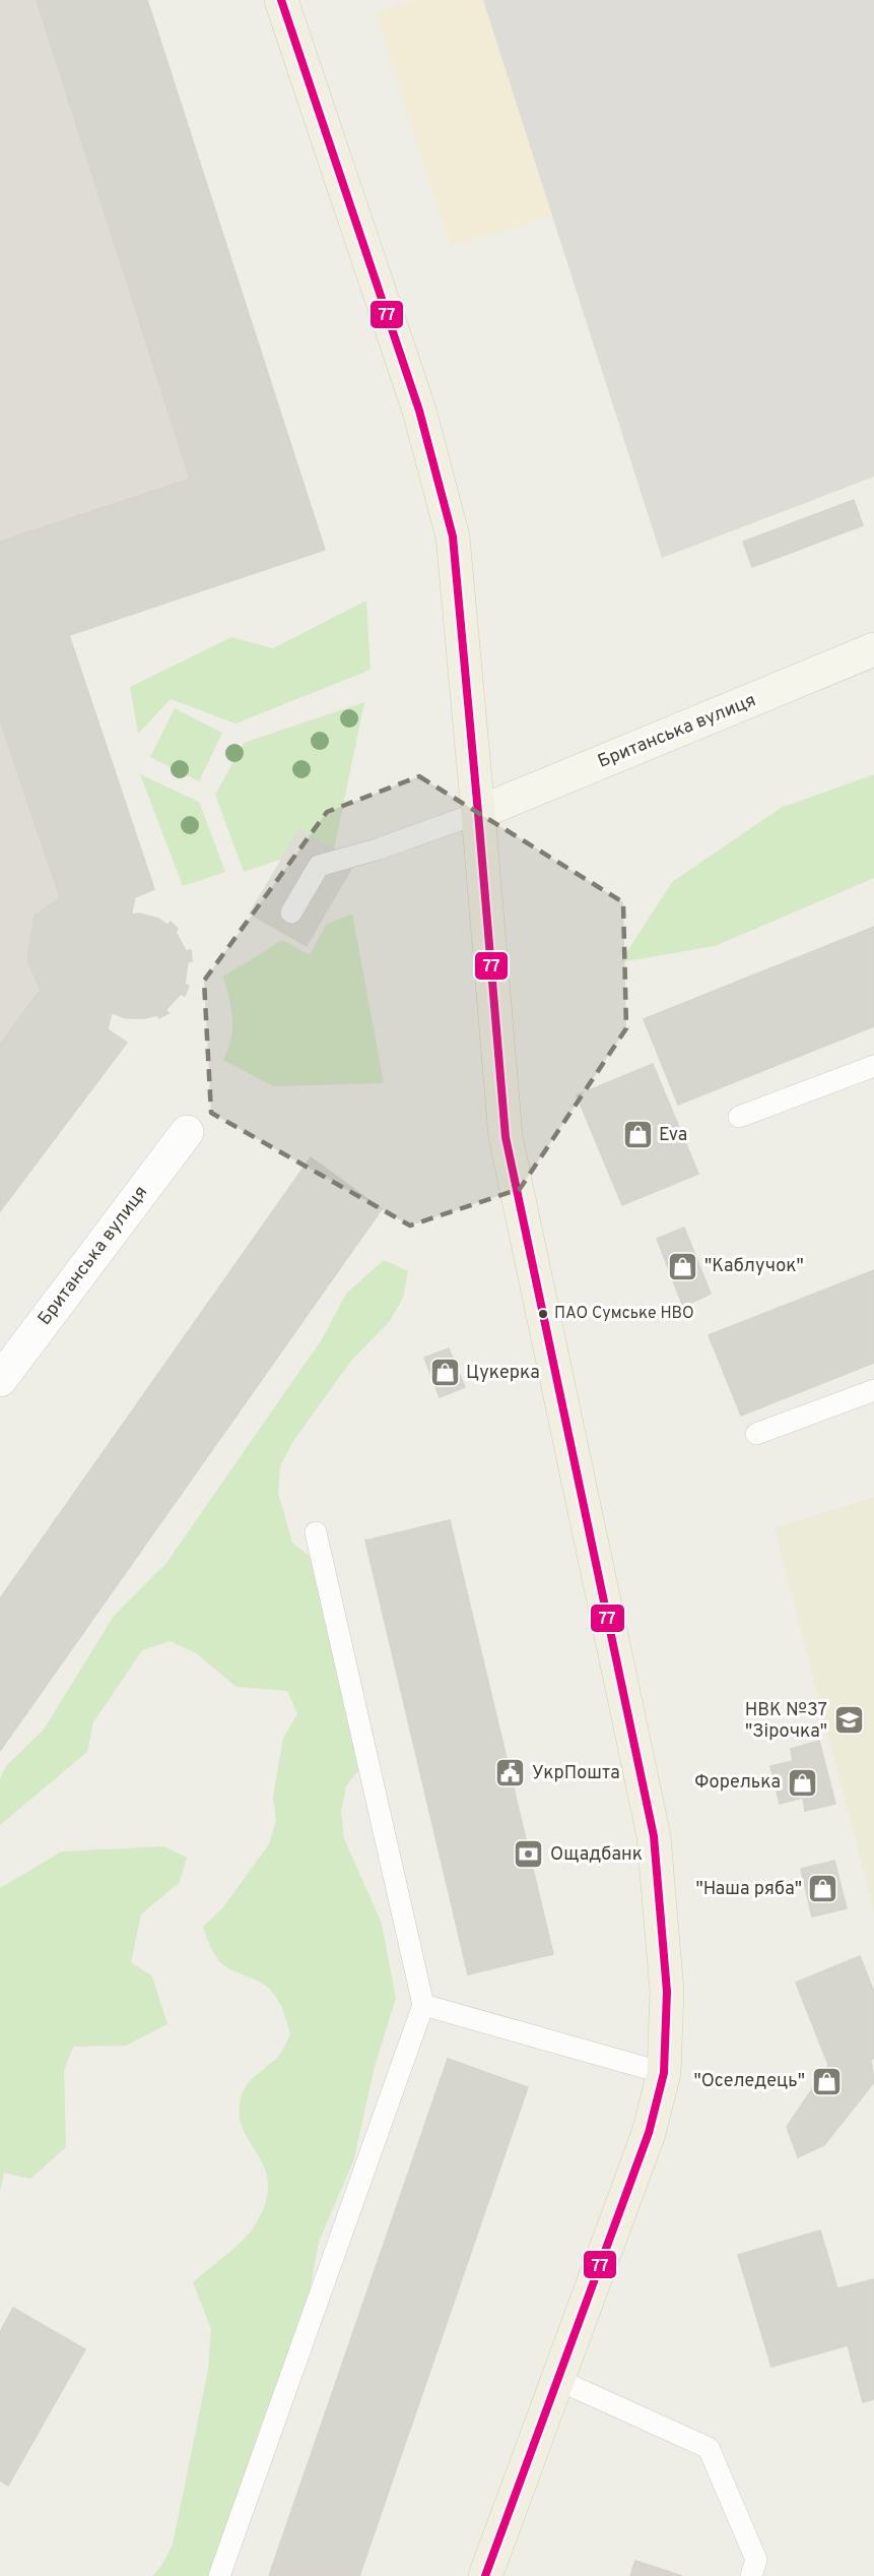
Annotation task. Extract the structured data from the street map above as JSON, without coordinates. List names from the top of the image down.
{
  "streets": {
    "main road": ["Британська вулиця"]
  },
  "places": {
    "shop": [
      "Eva",
      "\"Каблучок\"",
      "Цукерка",
      "Форелька",
      "\"Наша ряба\"",
      "\"Оселедець\""
    ],
    "other": ["ПАО Сумське НВО"],
    "school or university": ["НВК №37 \"Зірочка\""],
    "public building": ["УкрПошта"],
    "bank": ["Ощадбанк"]
  },
  "lines": ["transit line 77"]
}
